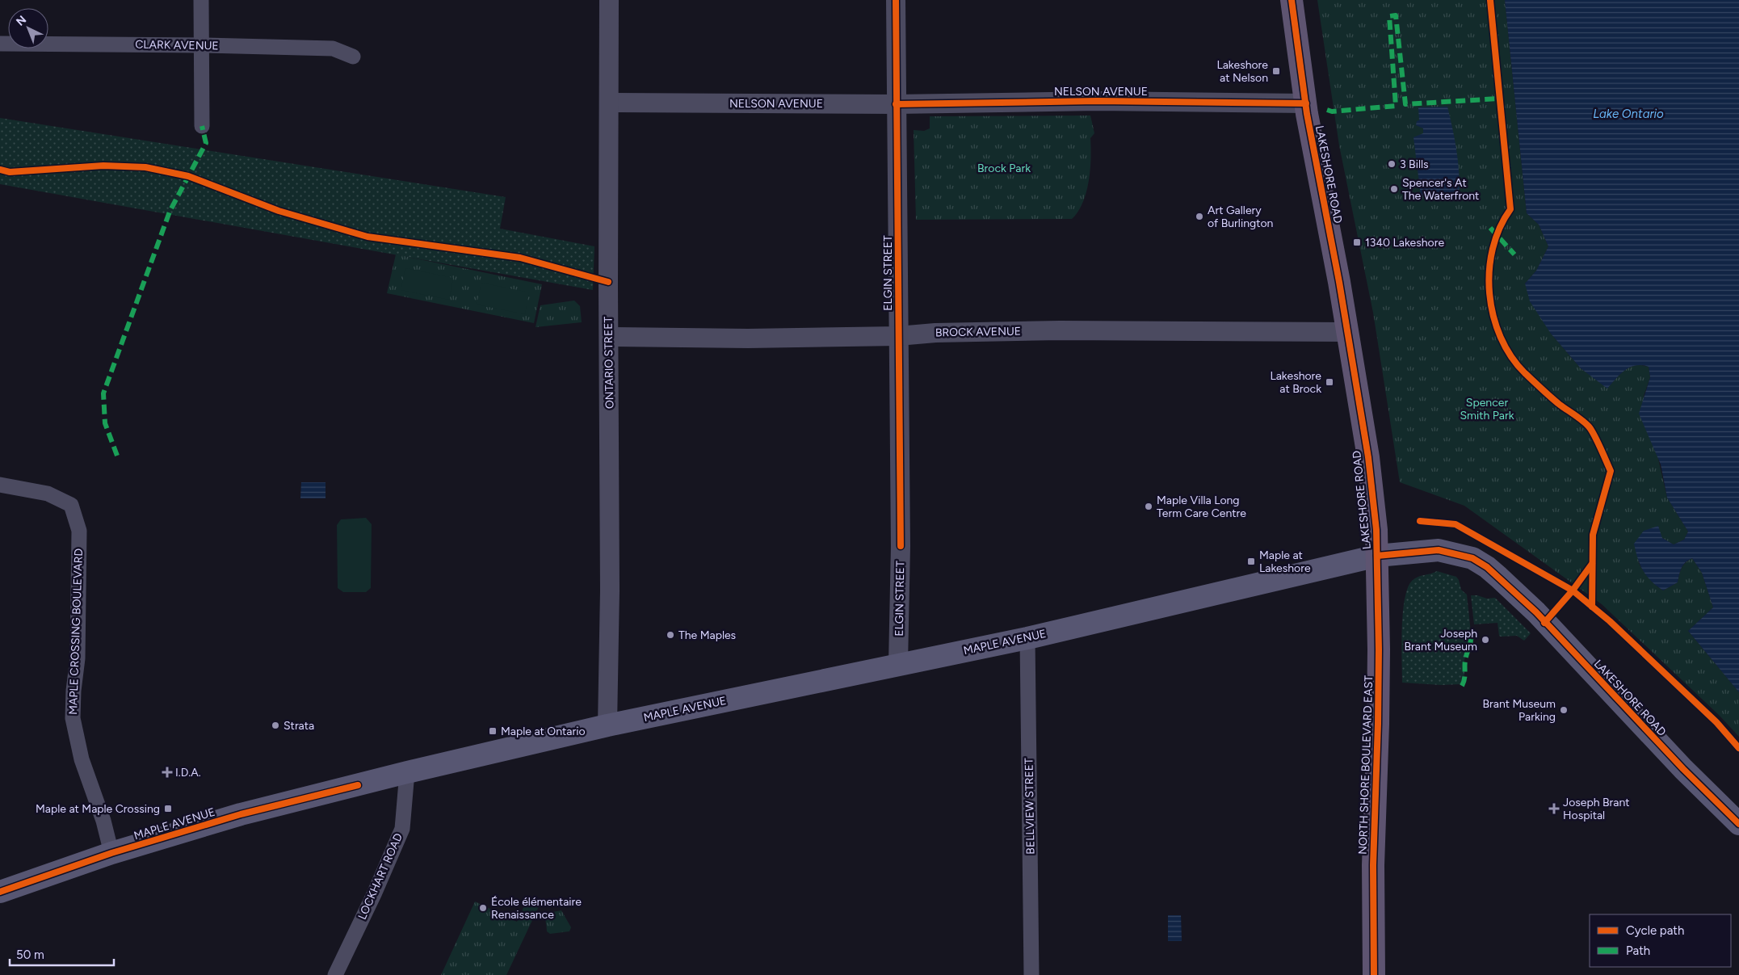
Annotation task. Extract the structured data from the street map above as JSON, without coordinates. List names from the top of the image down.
{
  "streets": {
    "main road": ["LAKESHORE ROAD", "MAPLE AVENUE", "NORTH SHORE BOULEVARD EAST"],
    "street": [
      "CLARK AVENUE",
      "NELSON AVENUE",
      "ELGIN STREET",
      "BROCK AVENUE",
      "ONTARIO STREET",
      "MAPLE CROSSING BOULEVARD",
      "BELLVIEW STREET",
      "LOCKHART ROAD"
    ]
  },
  "crossings": [
    ["NELSON AVENUE", "LAKESHORE ROAD"],
    ["NELSON AVENUE", "ELGIN STREET"],
    ["NELSON AVENUE", "ONTARIO STREET"],
    ["LAKESHORE ROAD", "BROCK AVENUE"],
    ["LAKESHORE ROAD", "MAPLE AVENUE"],
    ["LAKESHORE ROAD", "NORTH SHORE BOULEVARD EAST"],
    ["ELGIN STREET", "BROCK AVENUE"],
    ["ELGIN STREET", "MAPLE AVENUE"],
    ["BROCK AVENUE", "ONTARIO STREET"],
    ["ONTARIO STREET", "MAPLE AVENUE"],
    ["MAPLE CROSSING BOULEVARD", "MAPLE AVENUE"],
    ["MAPLE AVENUE", "NORTH SHORE BOULEVARD EAST"],
    ["MAPLE AVENUE", "BELLVIEW STREET"],
    ["MAPLE AVENUE", "LOCKHART ROAD"]
  ],
  "water": ["Lake Ontario"],
  "parks": ["Brock Park", "Spencer Smith Park"],
  "places": {
    "transit": [
      "Lakeshore at Nelson",
      "1340 Lakeshore",
      "Lakeshore at Brock",
      "Maple at Lakeshore",
      "Maple at Ontario",
      "Maple at Maple Crossing"
    ],
    "other": [
      "3 Bills",
      "Spencer's At The Waterfront",
      "Art Gallery of Burlington",
      "Maple Villa Long Term Care Centre",
      "The Maples",
      "Joseph Brant Museum",
      "Brant Museum Parking",
      "Strata",
      "École élémentaire Renaissance"
    ],
    "health": ["I.D.A.", "Joseph Brant Hospital"]
  },
  "legend": ["Cycle path", "Path"],
  "scale_bar": "50 m",
  "north": "top left"
}
